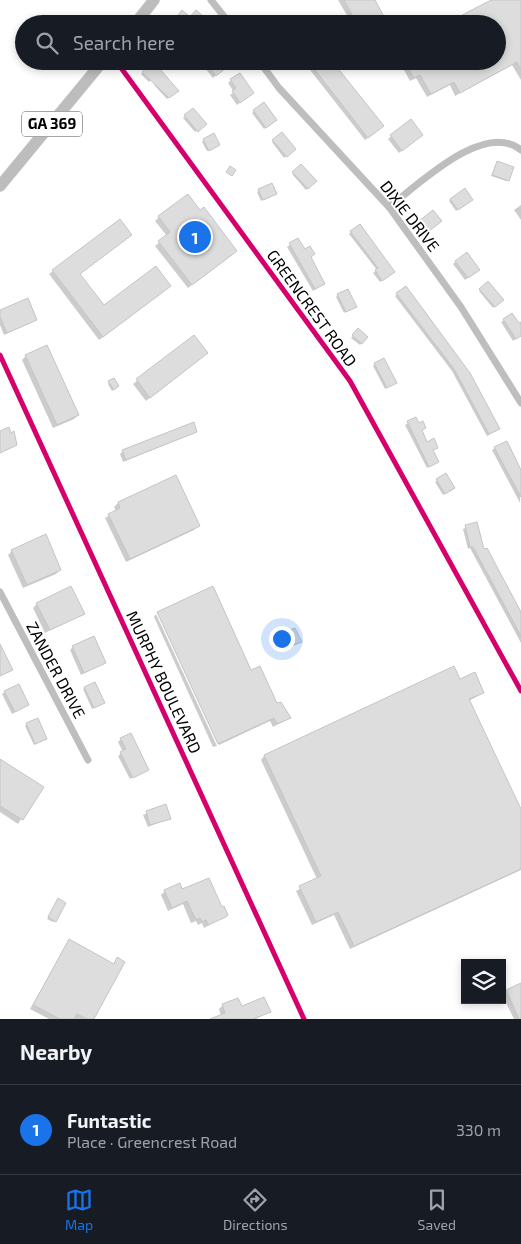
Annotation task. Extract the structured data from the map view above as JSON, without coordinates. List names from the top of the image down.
{
  "streets": {
    "main road": ["GA 369"],
    "street": [
      "DIXIE DRIVE",
      "GREENCREST ROAD",
      "ZANDER DRIVE",
      "MURPHY BOULEVARD"
    ]
  },
  "page": {
    "search": "Search here",
    "pins": "1",
    "heading": "Nearby",
    "list": [
      {
        "mark": "1",
        "name": "Funtastic",
        "note": "Place · Greencrest Road",
        "value": "330 m"
      }
    ],
    "nav": ["Map", "Directions", "Saved"]
  }
}
